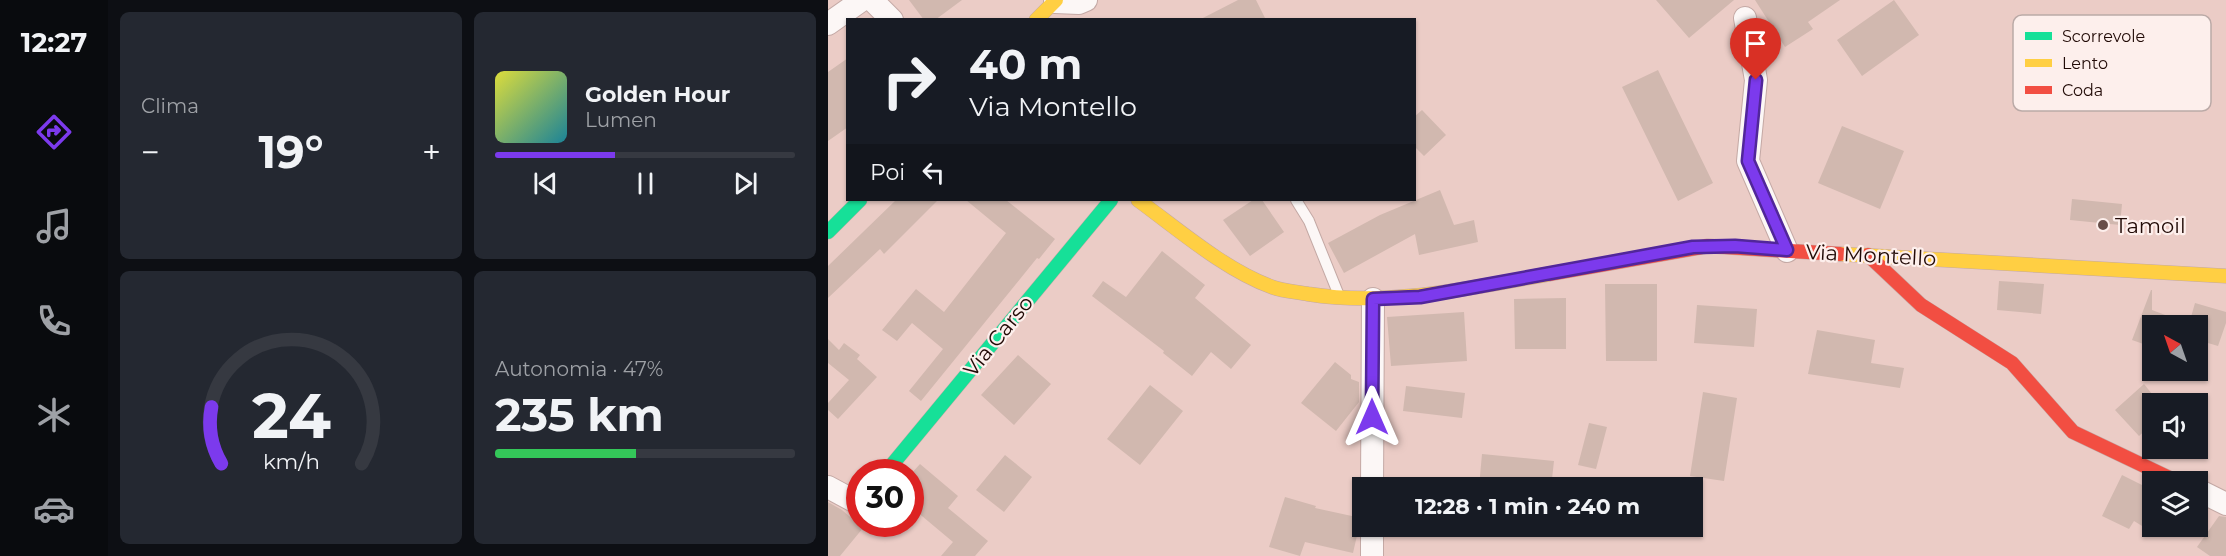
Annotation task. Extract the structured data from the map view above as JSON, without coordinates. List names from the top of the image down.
{
  "streets": {
    "street": ["Via Montello", "Via Carso"]
  },
  "places": ["Tamoil"],
  "legend": ["Scorrevole", "Lento", "Coda"],
  "north": "top left",
  "page": {
    "tabs": "12:27",
    "tile": [
      "Clima",
      ["Autonomia · 47%", "235 km"]
    ],
    "turn": ["40 m", "Via Montello"],
    "song": ["Golden Hour", "Lumen"],
    "heat": ["−", "19°", "+"],
    "then": "Poi",
    "limit": "30",
    "trip": "12:28 · 1 min · 240 m",
    "gauge": ["24", "km/h"]
  }
}
